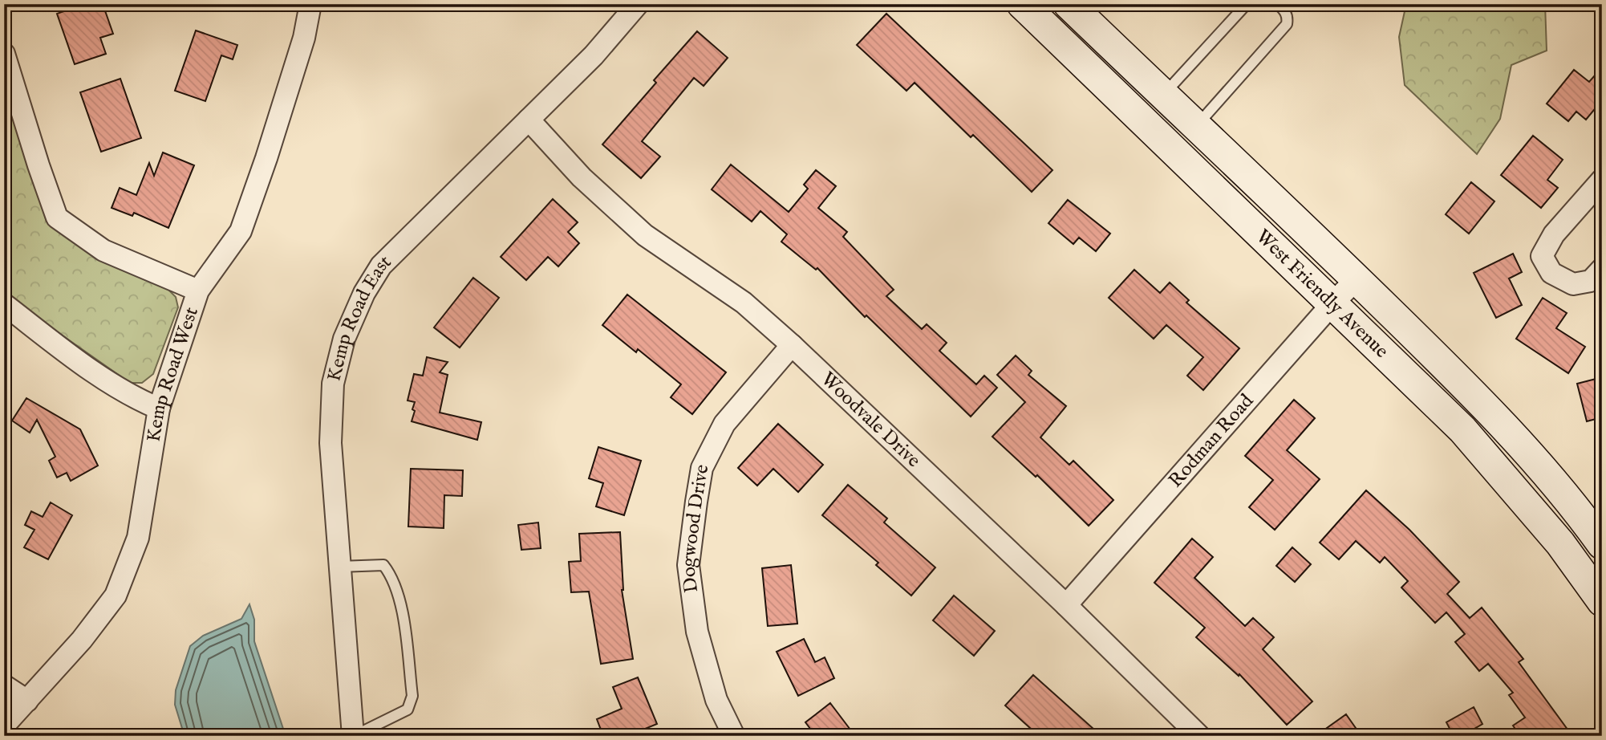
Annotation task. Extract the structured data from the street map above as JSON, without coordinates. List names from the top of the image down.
{
  "streets": {
    "main road": ["West Friendly Avenue"],
    "street": [
      "Kemp Road East",
      "Kemp Road West",
      "Woodvale Drive",
      "Rodman Road",
      "Dogwood Drive"
    ]
  },
  "crossings": [
    ["West Friendly Avenue", "Rodman Road"],
    ["Kemp Road East", "Woodvale Drive"],
    ["Woodvale Drive", "Rodman Road"],
    ["Woodvale Drive", "Dogwood Drive"]
  ]
}
